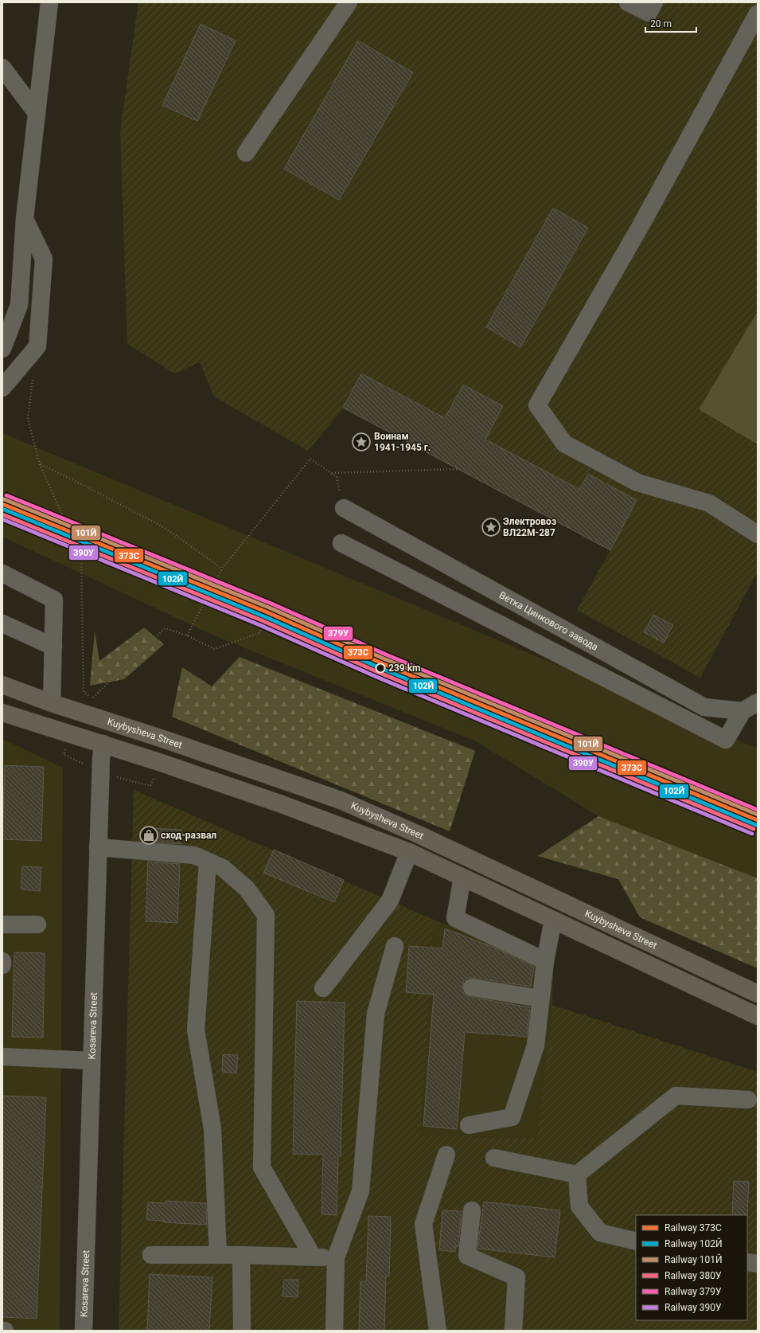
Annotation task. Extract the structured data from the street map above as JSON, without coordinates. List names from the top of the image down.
{
  "streets": {
    "main road": ["Kuybysheva Street", "Kosareva Street"],
    "street": ["Ветка Цинкового завода"]
  },
  "crossings": [
    ["Kuybysheva Street", "Kosareva Street"]
  ],
  "places": {
    "place": ["Воинам 1941-1945 г.", "Электровоз ВЛ22М-287"],
    "other": ["239 km"],
    "shop": ["сход-развал"]
  },
  "lines": [
    "rail line 379У",
    "rail line 101Й",
    "rail line 373C",
    "rail line 102Й",
    "rail line 380У",
    "rail line 390У"
  ],
  "legend": [
    "Railway 373C",
    "Railway 102Й",
    "Railway 101Й",
    "Railway 380У",
    "Railway 379У",
    "Railway 390У"
  ],
  "scale_bar": "20 m"
}
